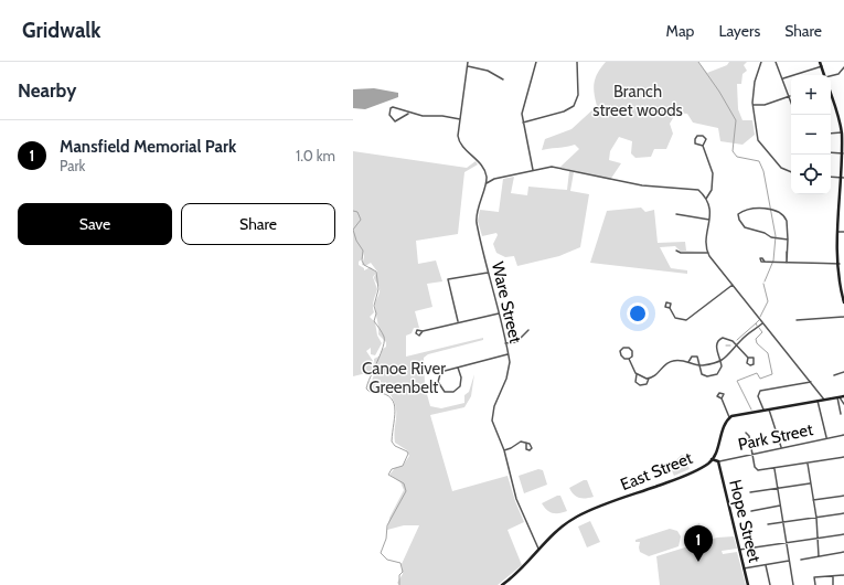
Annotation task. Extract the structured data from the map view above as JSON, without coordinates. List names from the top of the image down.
{
  "streets": {
    "main road": ["Park Street", "East Street", "Hope Street"],
    "street": ["Ware Street"]
  },
  "crossings": [
    ["Ware Street", "East Street"],
    ["Park Street", "East Street"],
    ["Park Street", "Hope Street"]
  ],
  "parks": ["Branch street woods", "Canoe River Greenbelt"],
  "page": {
    "header": "Gridwalk",
    "nav": ["Map", "Layers", "Share"],
    "heading": "Nearby",
    "map_buttons": ["+", "−"],
    "list": [
      {
        "mark": "1",
        "name": "Mansfield Memorial Park",
        "note": "Park",
        "value": "1.0 km"
      }
    ],
    "buttons": ["Save", "Share"],
    "pins": "1"
  }
}
